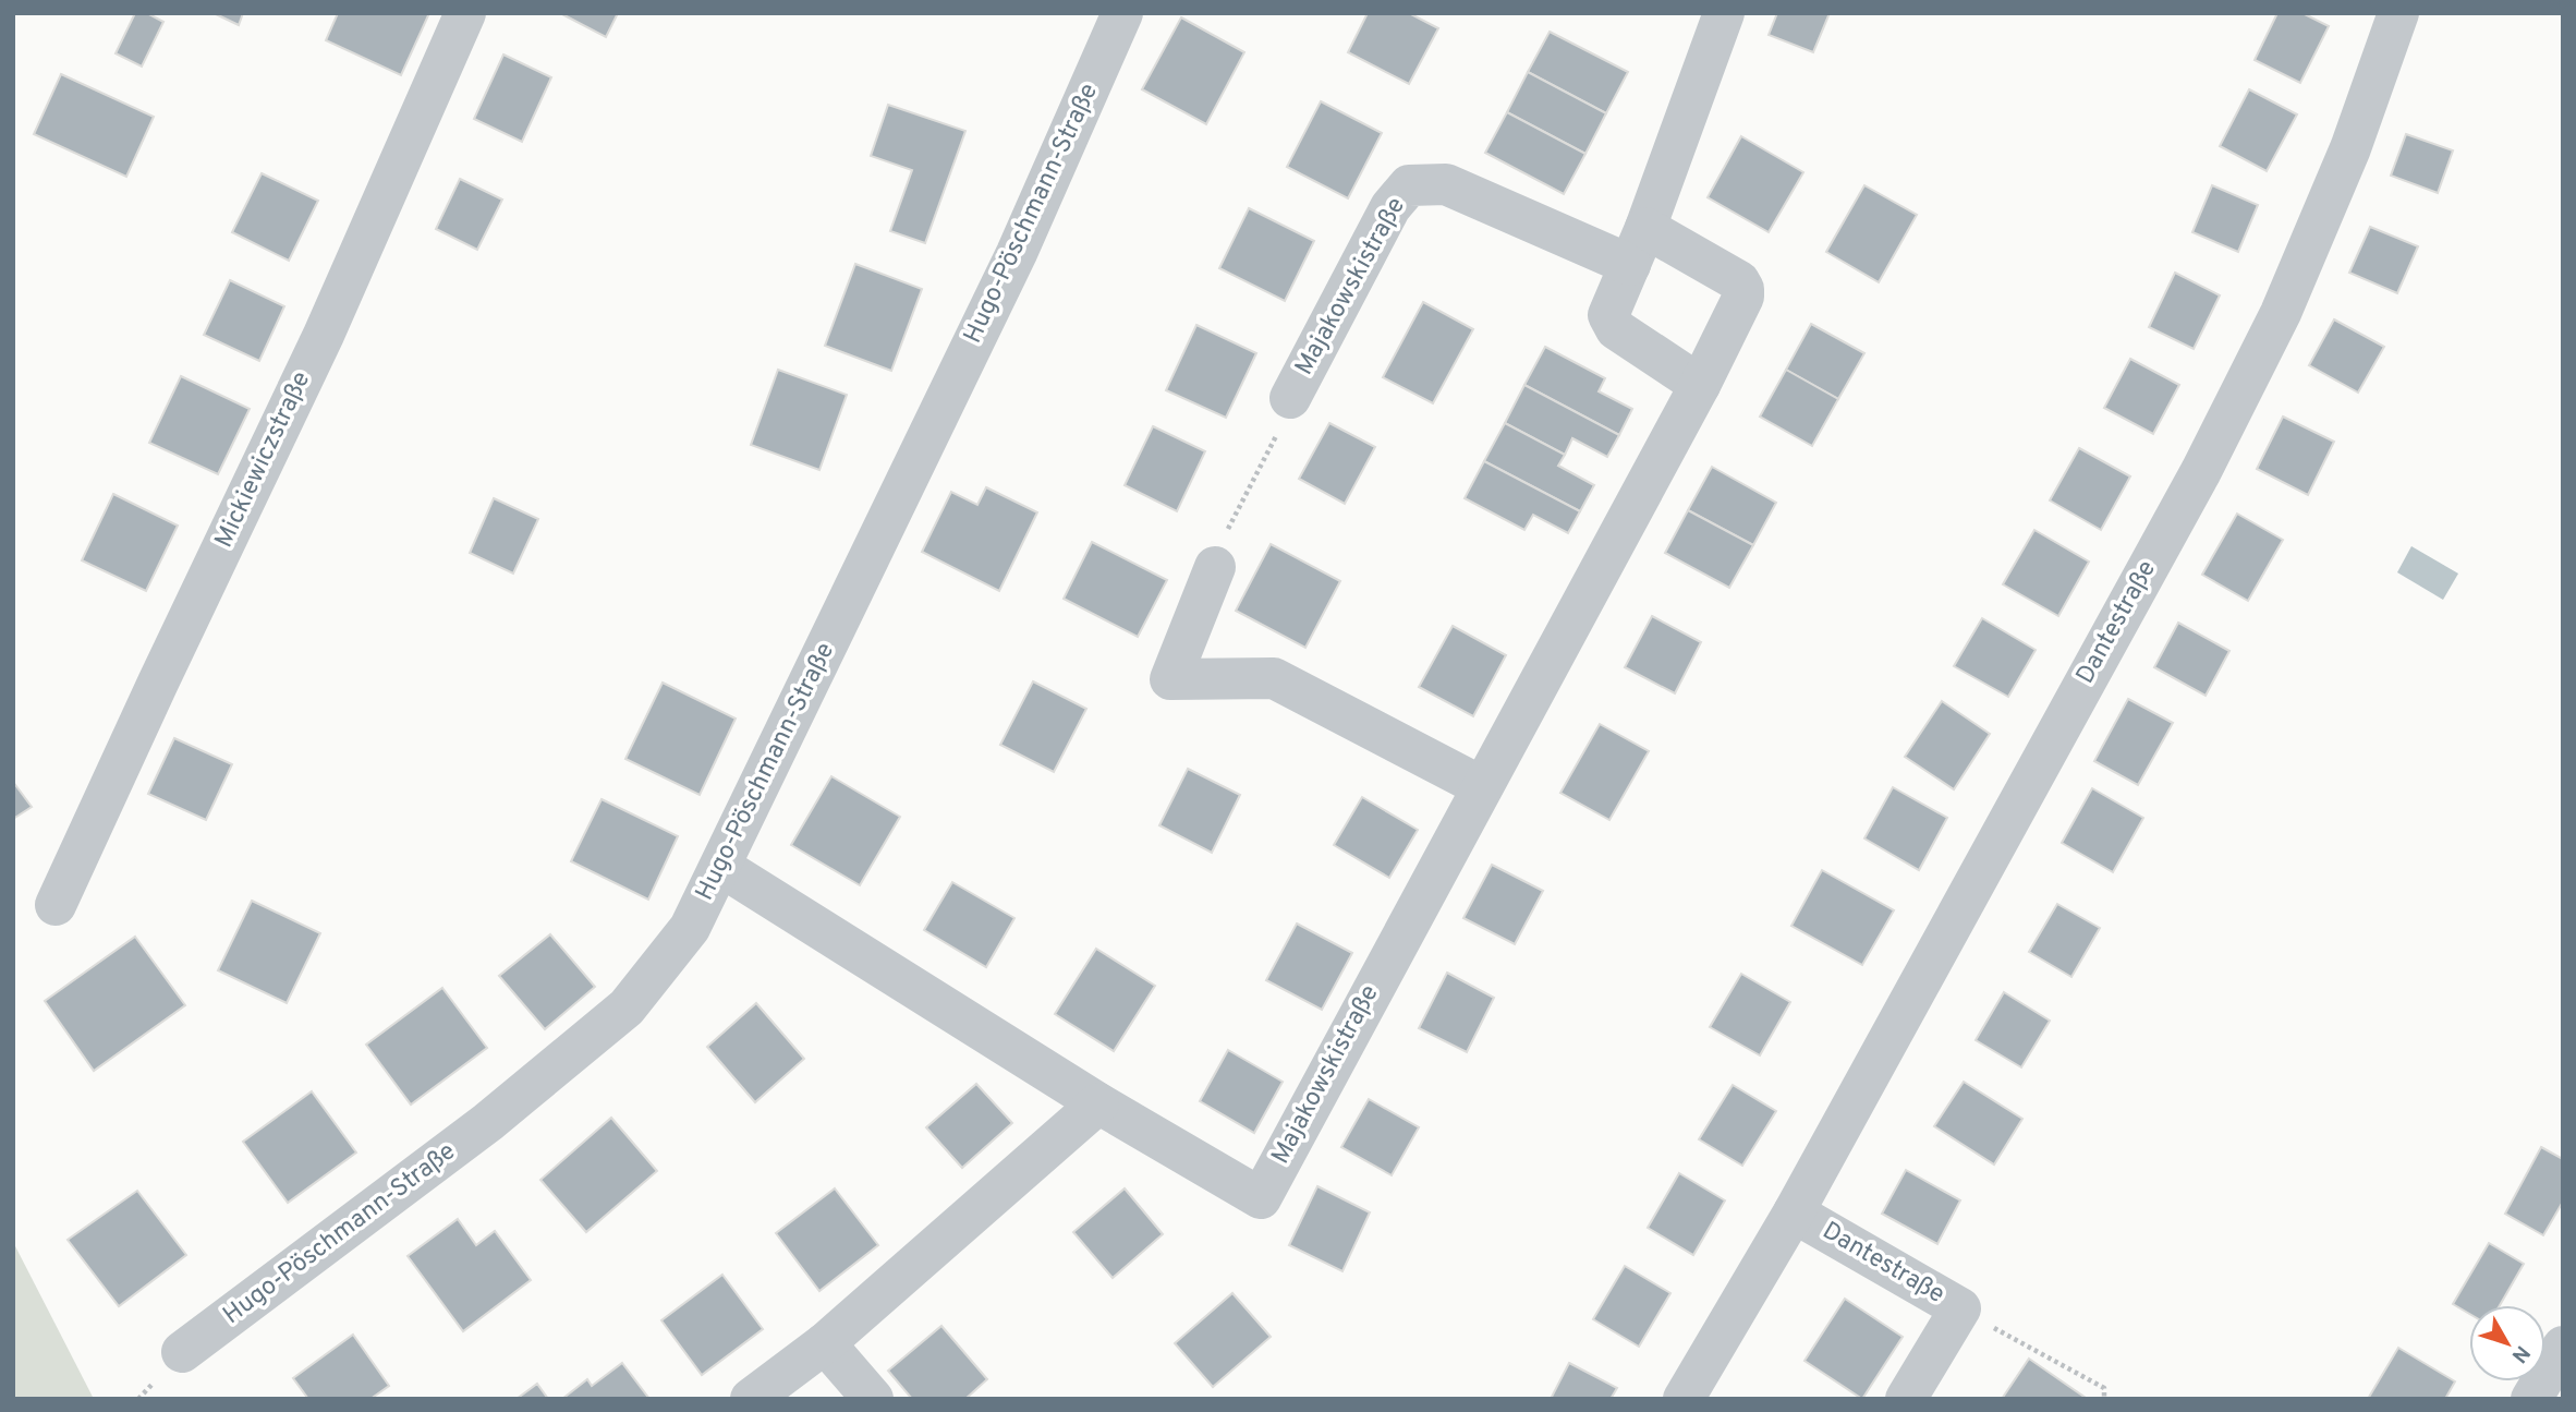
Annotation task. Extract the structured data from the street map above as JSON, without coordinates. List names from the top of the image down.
{
  "streets": {
    "street": [
      "Hugo-Pöschmann-Straße",
      "Majakowskistraße",
      "Mickiewiczstraße",
      "Dantestraße"
    ]
  },
  "crossings": [
    ["Hugo-Pöschmann-Straße", "Majakowskistraße"]
  ],
  "north": "bottom right"
}
